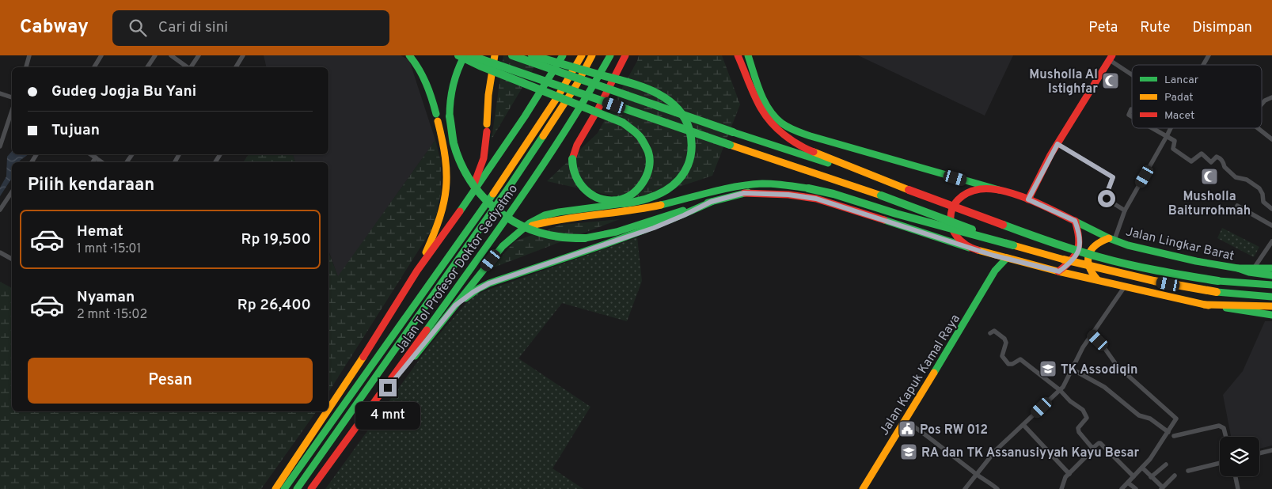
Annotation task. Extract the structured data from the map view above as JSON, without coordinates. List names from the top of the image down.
{
  "streets": {
    "main road": ["Jalan Lingkar Barat", "Jalan Tol Profesor Doktor Sedyatmo", "Jalan Kapuk Kamal Raya"]
  },
  "places": {
    "mosque": ["Musholla Al Istighfar", "Musholla Baiturrohmah"],
    "school or university": ["TK Assodiqin", "RA dan TK Assanusiyyah Kayu Besar"],
    "public building": ["Pos RW 012"]
  },
  "legend": ["Lancar", "Padat", "Macet"],
  "page": {
    "header": "Cabway",
    "search": "Cari di sini",
    "nav": ["Peta", "Rute", "Disimpan"],
    "banner": ["Gudeg Jogja Bu Yani", "Tujuan"],
    "heading": "Pilih kendaraan",
    "list": [
      {
        "name": "Hemat",
        "note": "1 mnt · 15:01",
        "value": "Rp 19,500"
      },
      {
        "name": "Nyaman",
        "note": "2 mnt · 15:02",
        "value": "Rp 26,400"
      }
    ],
    "buttons": "Pesan",
    "bubble": "4 mnt"
  }
}
